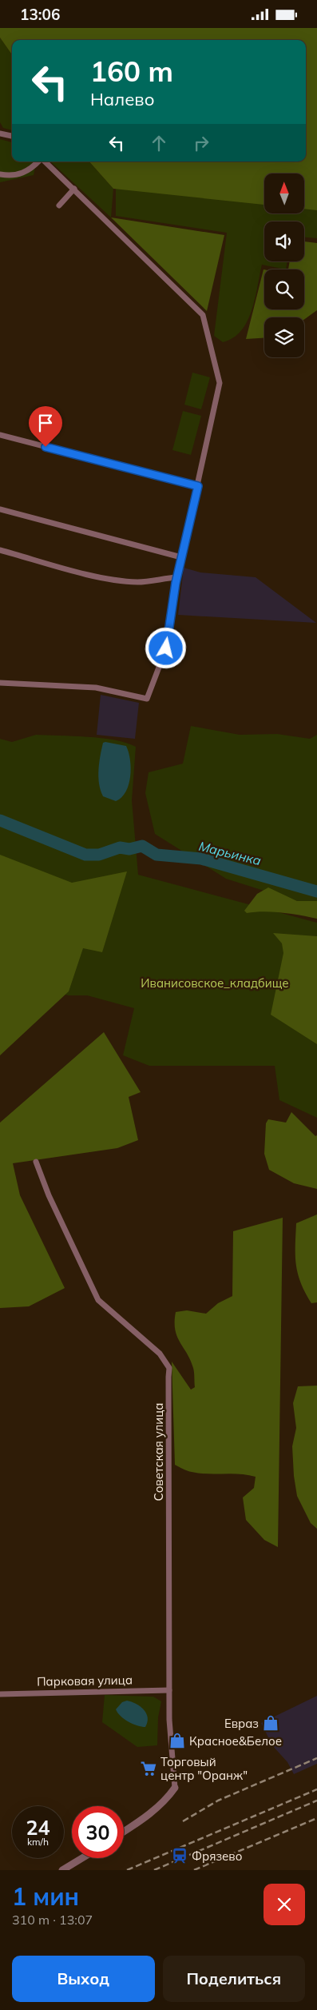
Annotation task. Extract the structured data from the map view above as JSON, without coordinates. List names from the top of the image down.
{
  "streets": {
    "street": ["Советская улица", "Парковая улица"]
  },
  "crossings": [
    ["Советская улица", "Парковая улица"]
  ],
  "water": ["Марьинка"],
  "parks": ["Иванисовское_кладбище"],
  "places": {
    "shop": ["Евраз", "Красное&Белое"],
    "supermarket": ["Торговый центр \"Оранж\""],
    "station": ["Фрязево"]
  },
  "north": "top",
  "page": {
    "status": "13:06",
    "turn": ["160 m", "Налево"],
    "speed": "24 km/h",
    "limit": "30",
    "heading": ["1 мин", "310 m · 13:07"],
    "buttons": ["Выход", "Поделиться"]
  }
}
